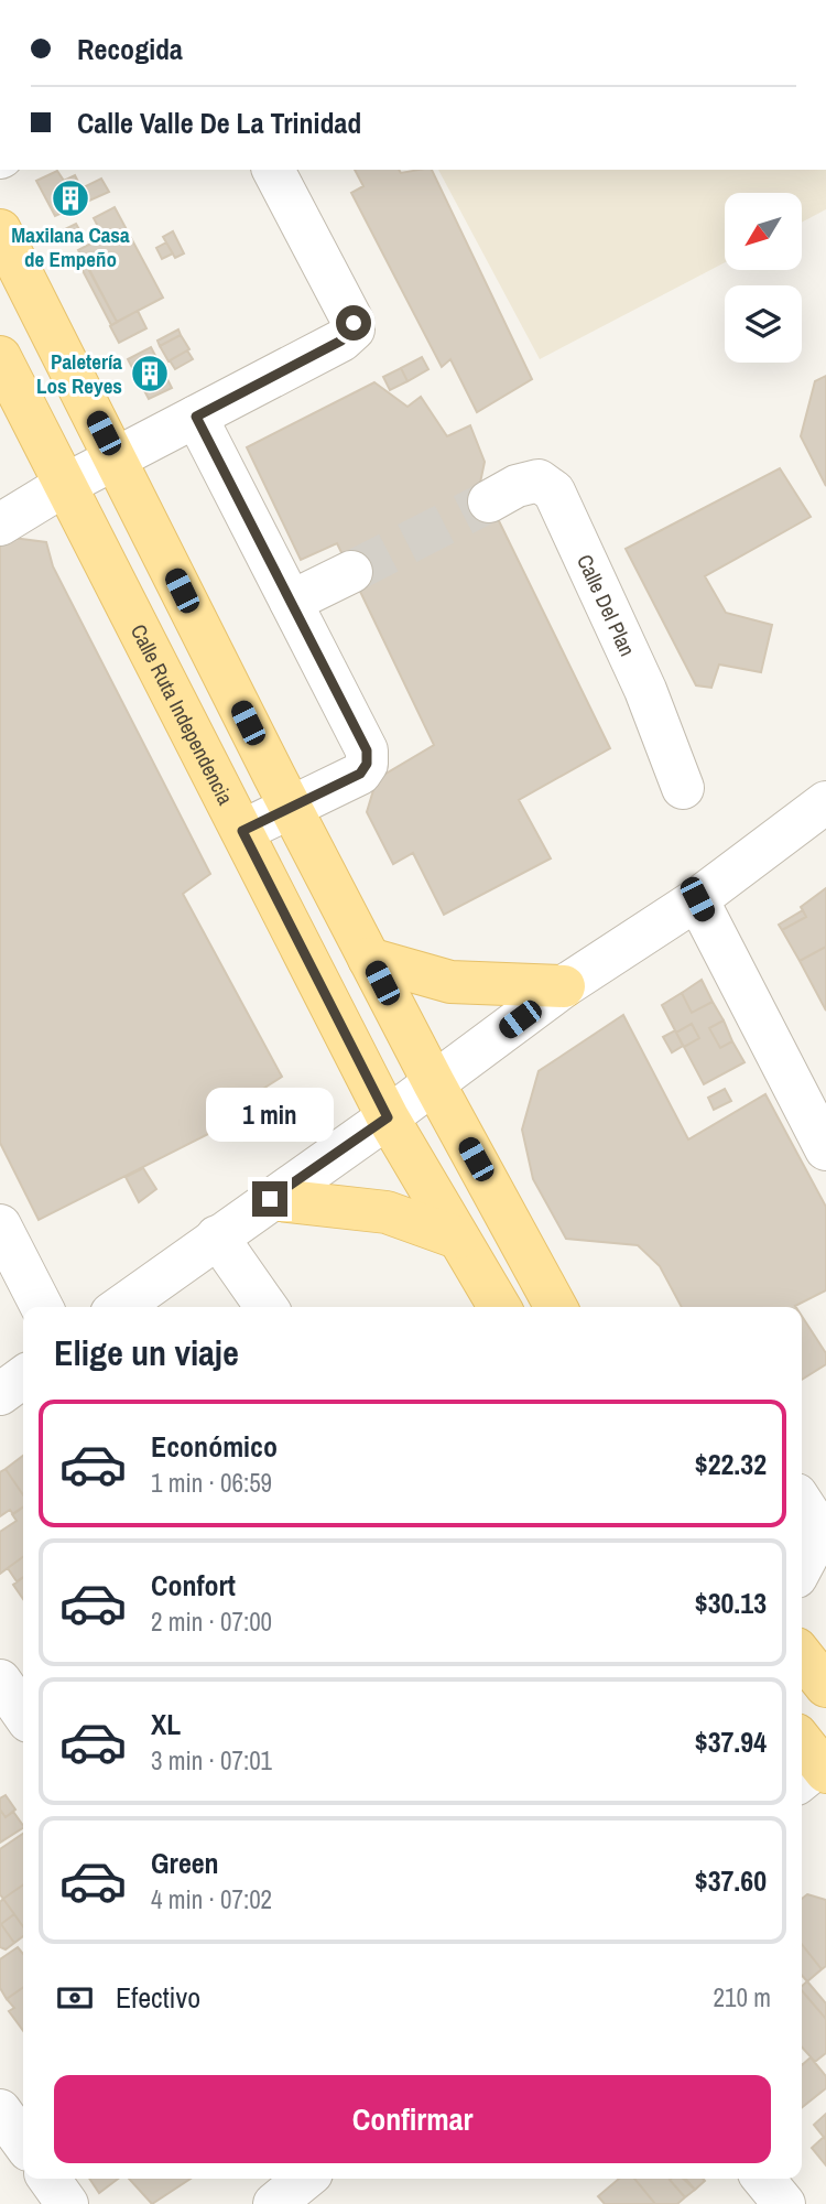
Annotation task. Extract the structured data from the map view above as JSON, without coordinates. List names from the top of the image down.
{
  "streets": {
    "main road": ["Calle Ruta Independencia"],
    "street": ["Calle Del Plan"]
  },
  "places": {
    "building": ["Maxilana Casa de Empeño", "Paletería Los Reyes"]
  },
  "north": "bottom left",
  "page": {
    "banner": ["Recogida", "Calle Valle De La Trinidad"],
    "bubble": "1 min",
    "heading": "Elige un viaje",
    "list": [
      {
        "name": "Económico",
        "note": "1 min · 06:59",
        "value": "$22.32"
      },
      {
        "name": "Confort",
        "note": "2 min · 07:00",
        "value": "$30.13"
      },
      {
        "name": "XL",
        "note": "3 min · 07:01",
        "value": "$37.94"
      },
      {
        "name": "Green",
        "note": "4 min · 07:02",
        "value": "$37.60"
      }
    ],
    "pay": ["Efectivo", "210 m"],
    "buttons": "Confirmar"
  }
}
